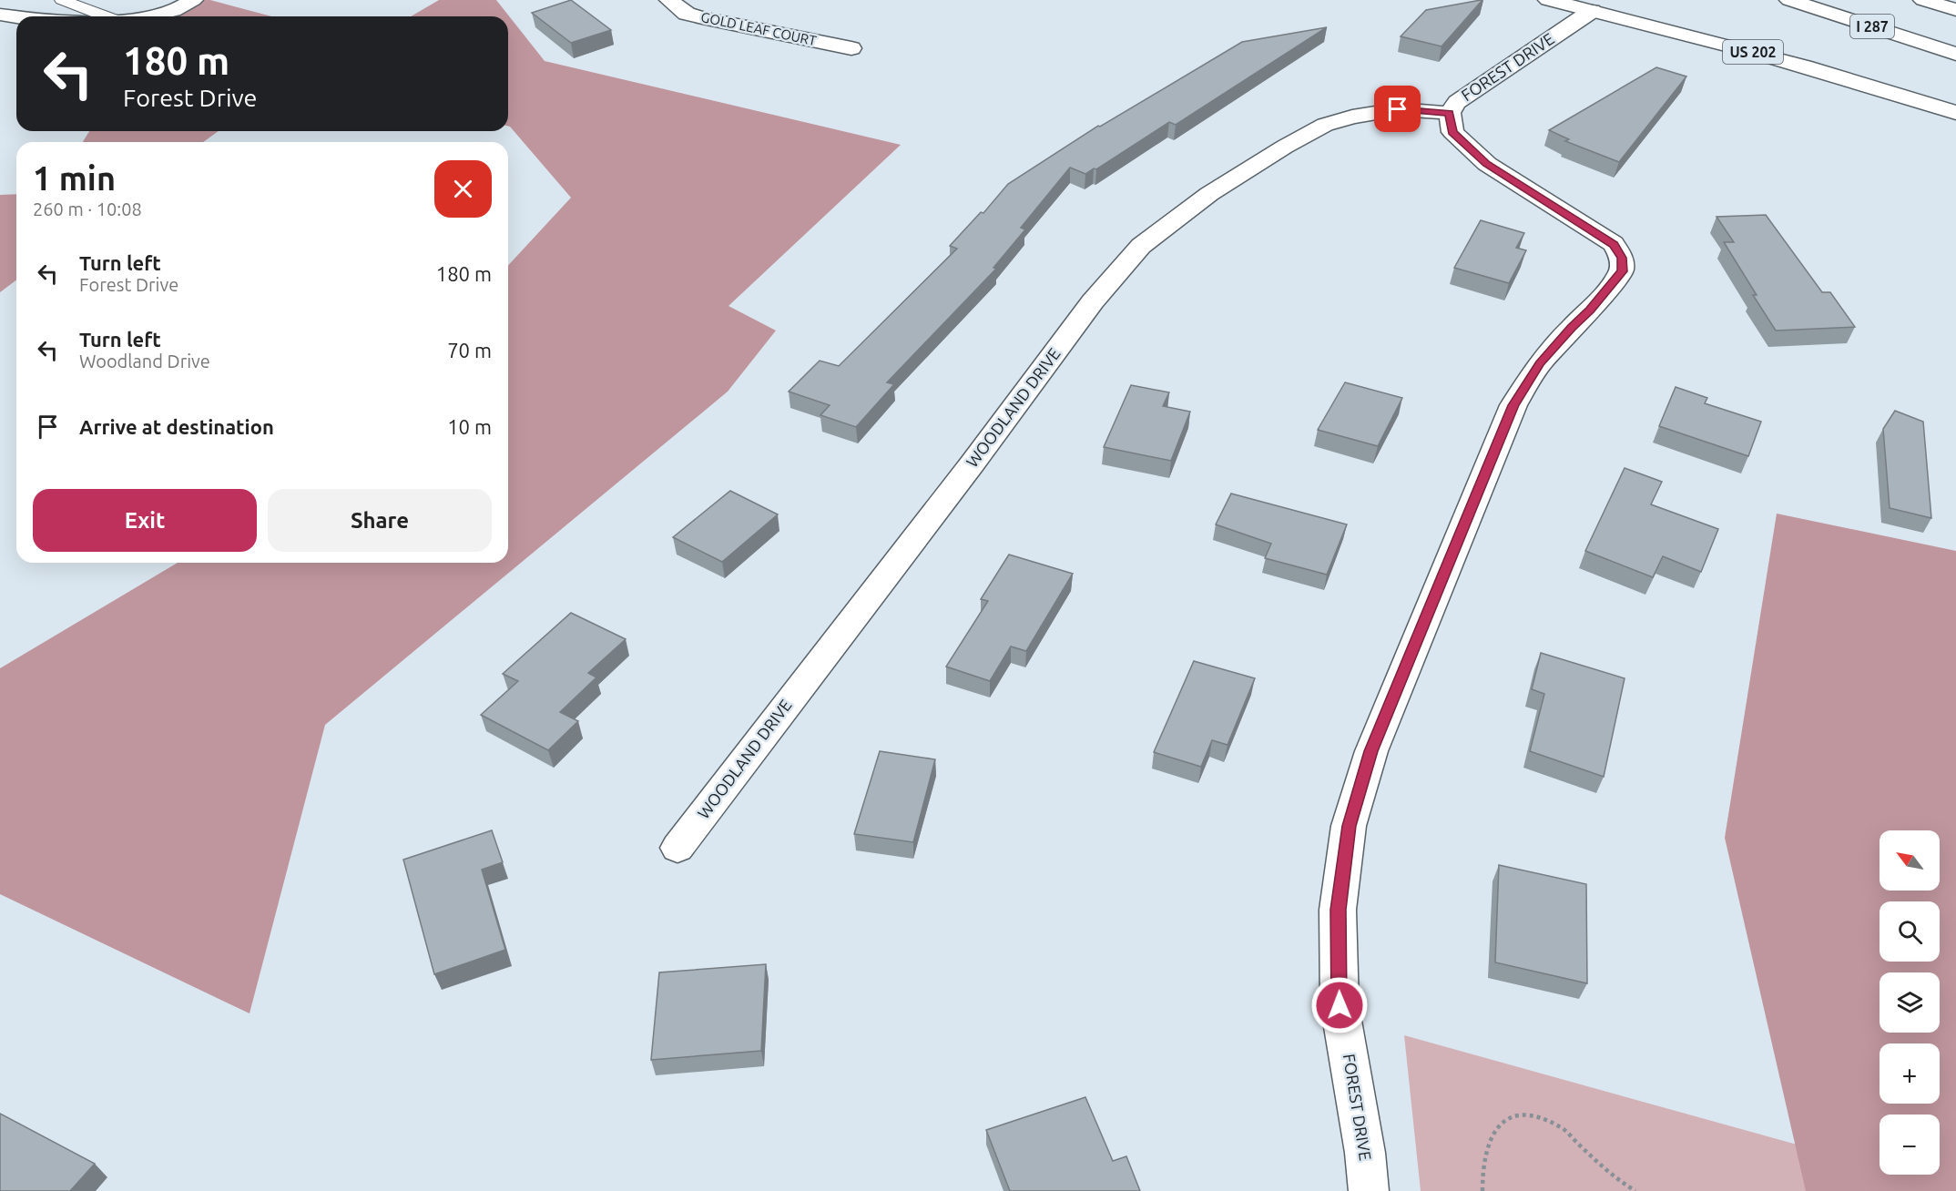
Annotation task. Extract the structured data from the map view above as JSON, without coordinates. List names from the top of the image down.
{
  "streets": {
    "main road": [
      "I 287",
      "GOLD LEAF COURT",
      "US 202",
      "FOREST DRIVE",
      "WOODLAND DRIVE"
    ]
  },
  "crossings": [
    ["US 202", "FOREST DRIVE"],
    ["FOREST DRIVE", "WOODLAND DRIVE"]
  ],
  "north": "top left",
  "page": {
    "turn": ["180 m", "Forest Drive"],
    "heading": ["1 min", "260 m · 10:08"],
    "list": [
      {
        "name": "Turn left",
        "note": "Forest Drive",
        "value": "180 m"
      },
      {
        "name": "Turn left",
        "note": "Woodland Drive",
        "value": "70 m"
      },
      {
        "name": "Arrive at destination",
        "value": "10 m"
      }
    ],
    "buttons": ["Exit", "Share"],
    "map_buttons": ["+", "−"]
  }
}
